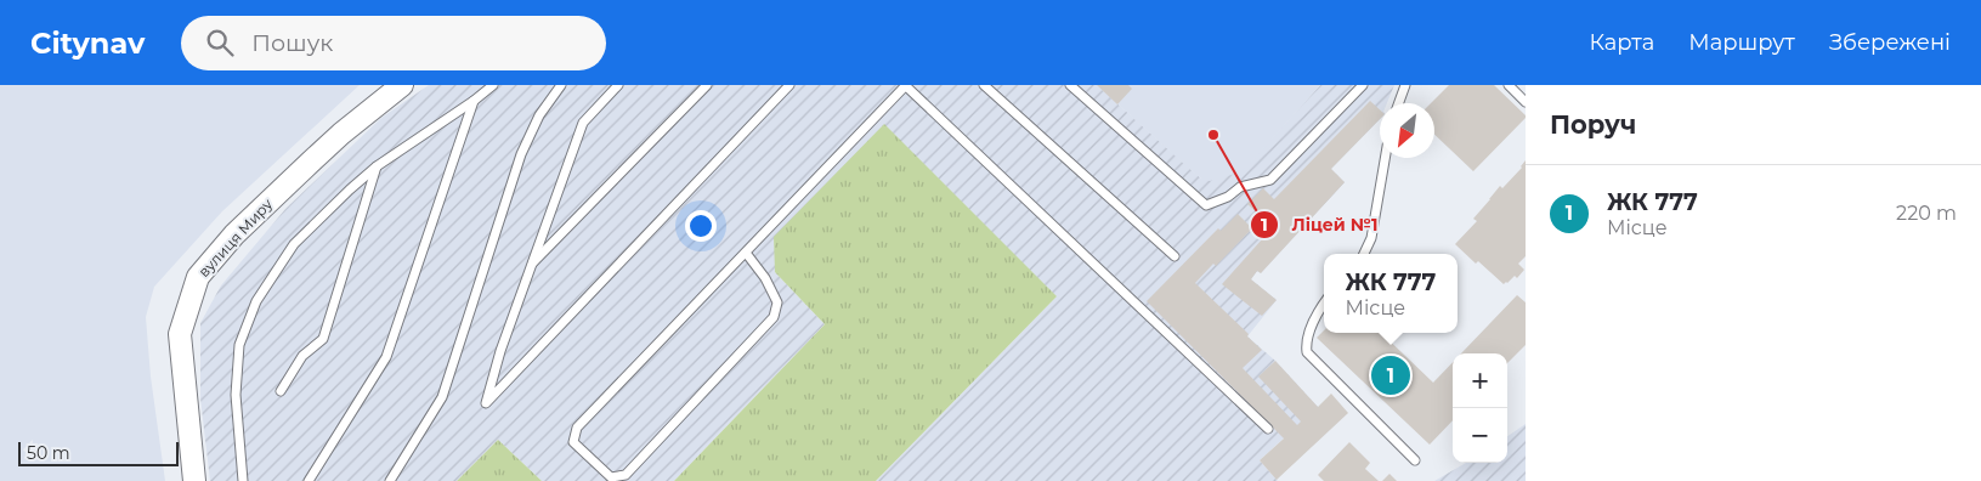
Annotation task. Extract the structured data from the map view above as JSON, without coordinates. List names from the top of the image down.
{
  "streets": {
    "street": ["вулиця Миру"]
  },
  "places": ["Ліцей №1"],
  "scale_bar": "50 m",
  "north": "bottom left",
  "page": {
    "header": "Citynav",
    "search": "Пошук",
    "nav": ["Карта", "Маршрут", "Збережені"],
    "heading": "Поруч",
    "list": [
      {
        "mark": "1",
        "name": "ЖК 777",
        "note": "Місце",
        "value": "220 m"
      }
    ],
    "popup": ["ЖК 777", "Місце"],
    "map_buttons": ["+", "−"],
    "pins": "1",
    "scale": "50 m"
  }
}
